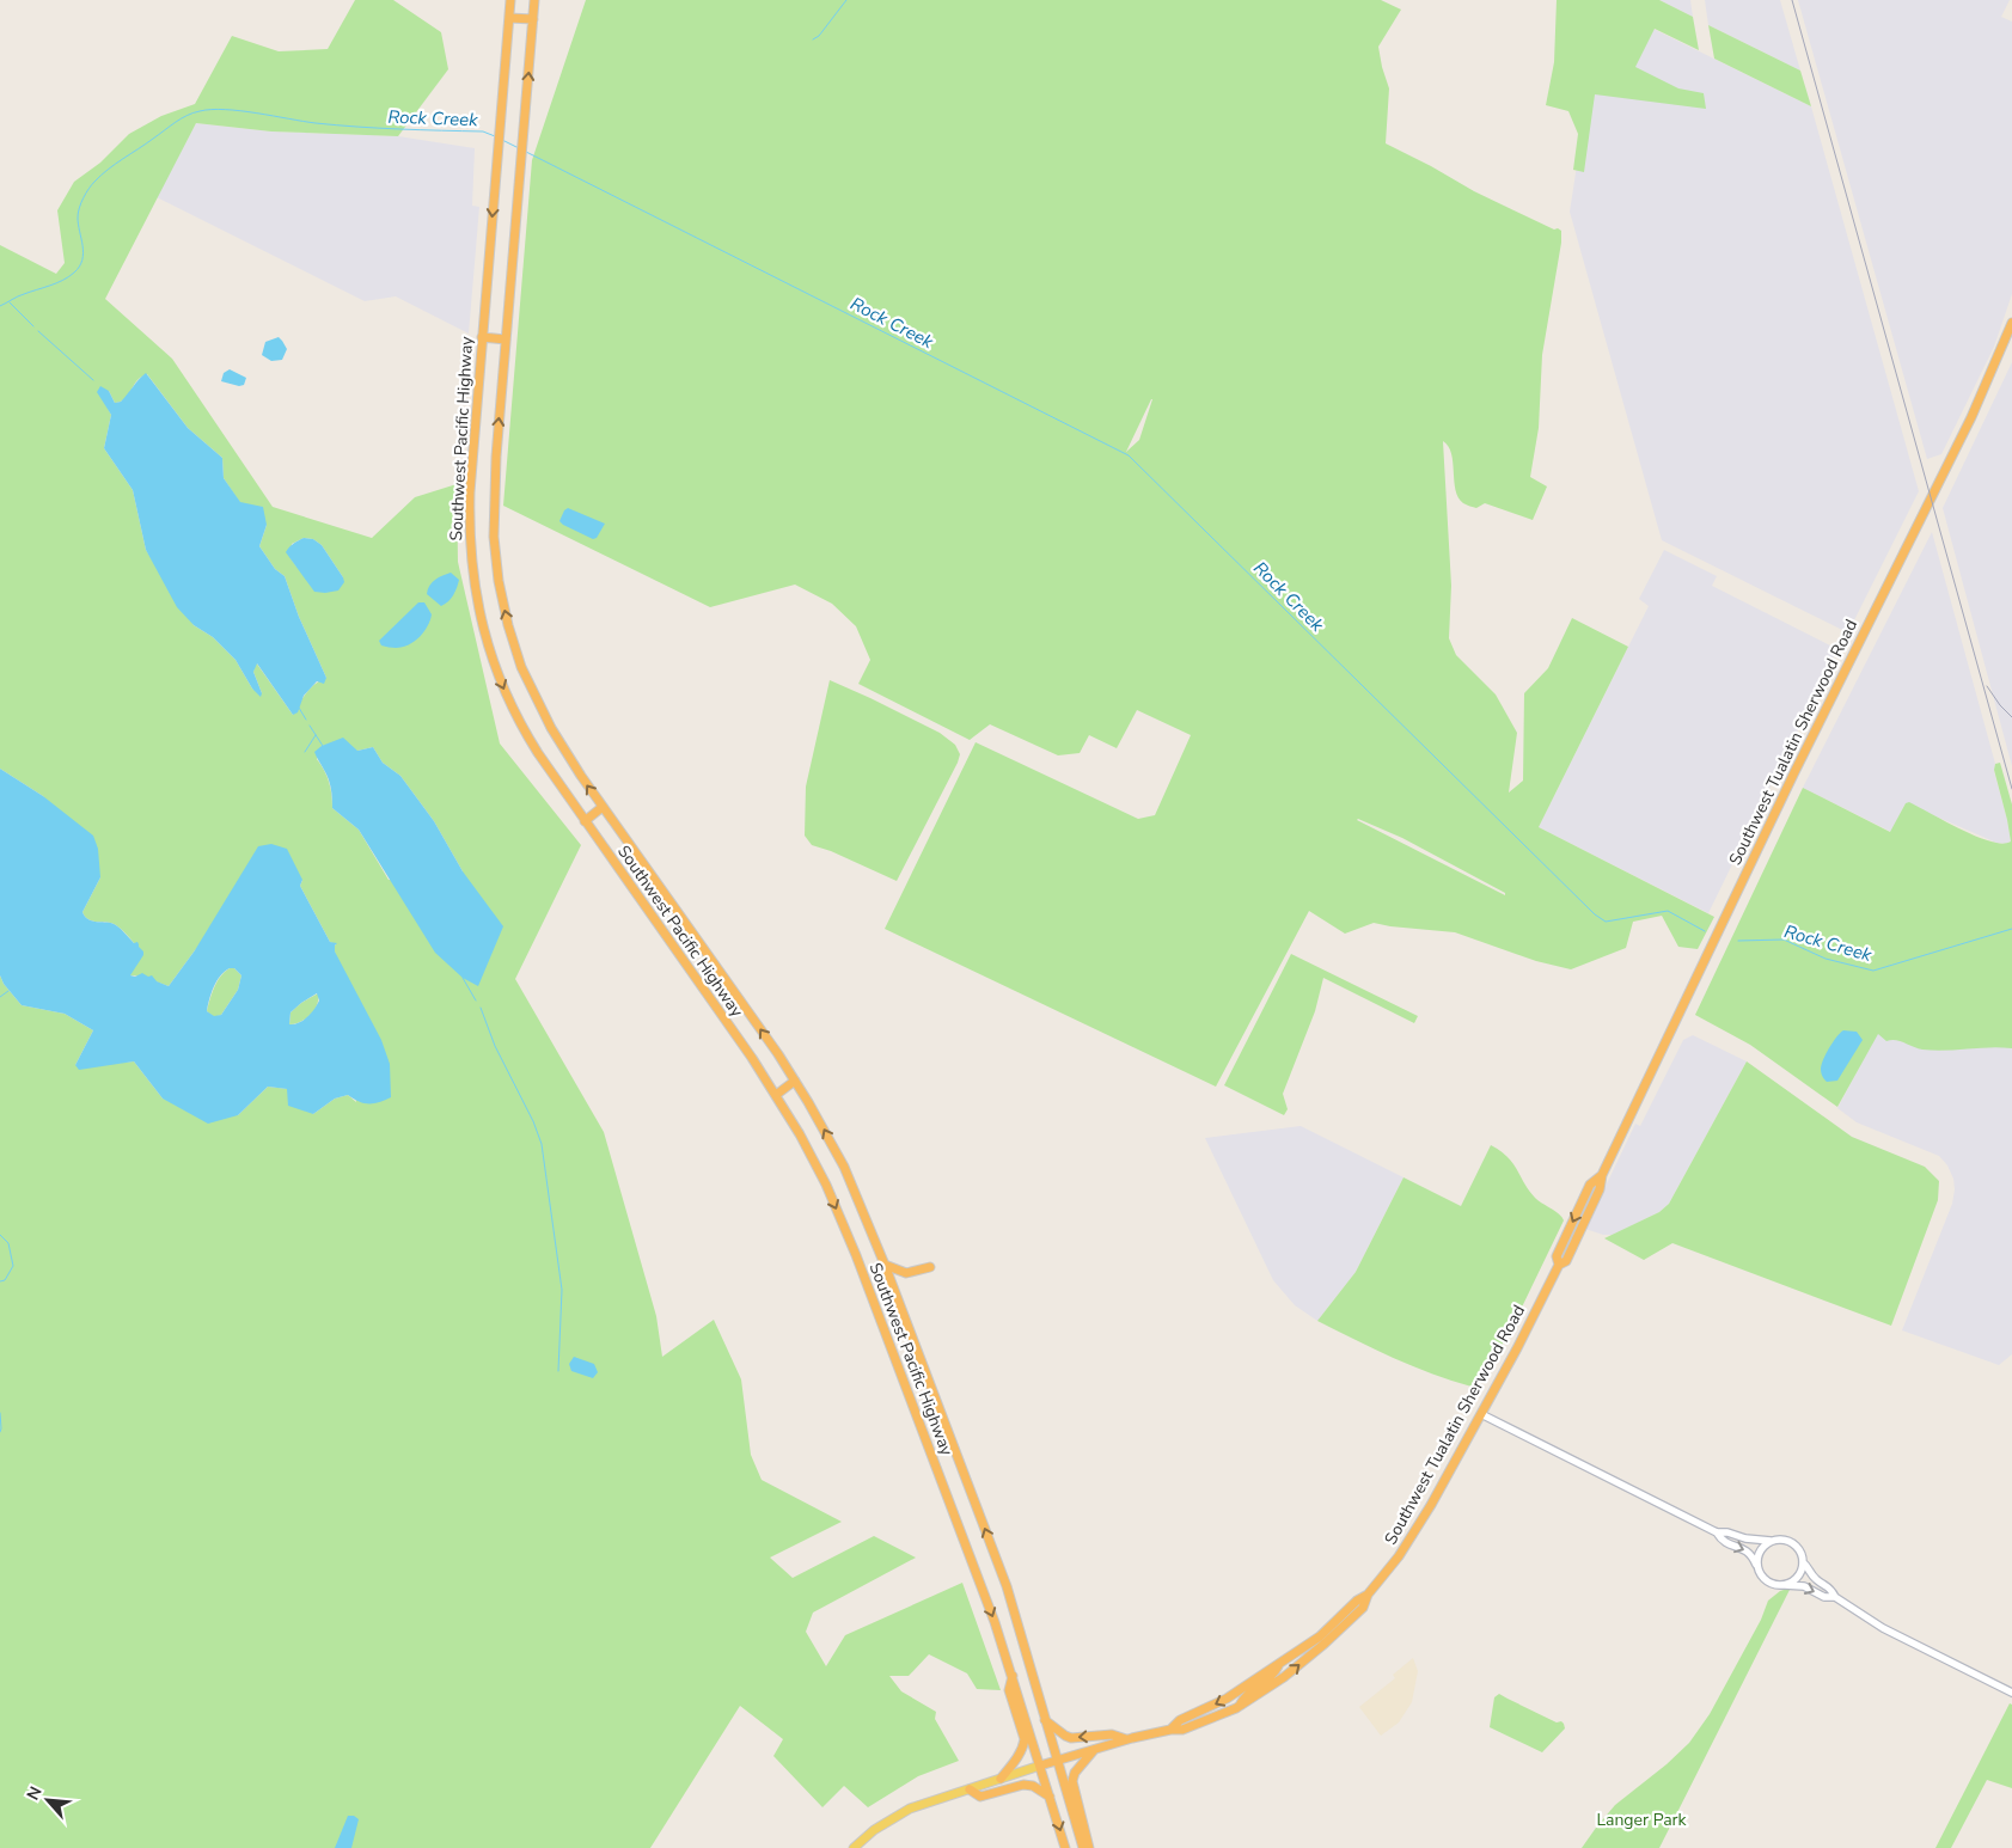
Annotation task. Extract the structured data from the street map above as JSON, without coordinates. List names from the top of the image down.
{
  "streets": {
    "highway": ["Southwest Pacific Highway", "Southwest Tualatin Sherwood Road"]
  },
  "crossings": [
    ["Southwest Pacific Highway", "Southwest Tualatin Sherwood Road"]
  ],
  "water": ["Rock Creek"],
  "parks": ["Langer Park"],
  "north": "top left"
}
